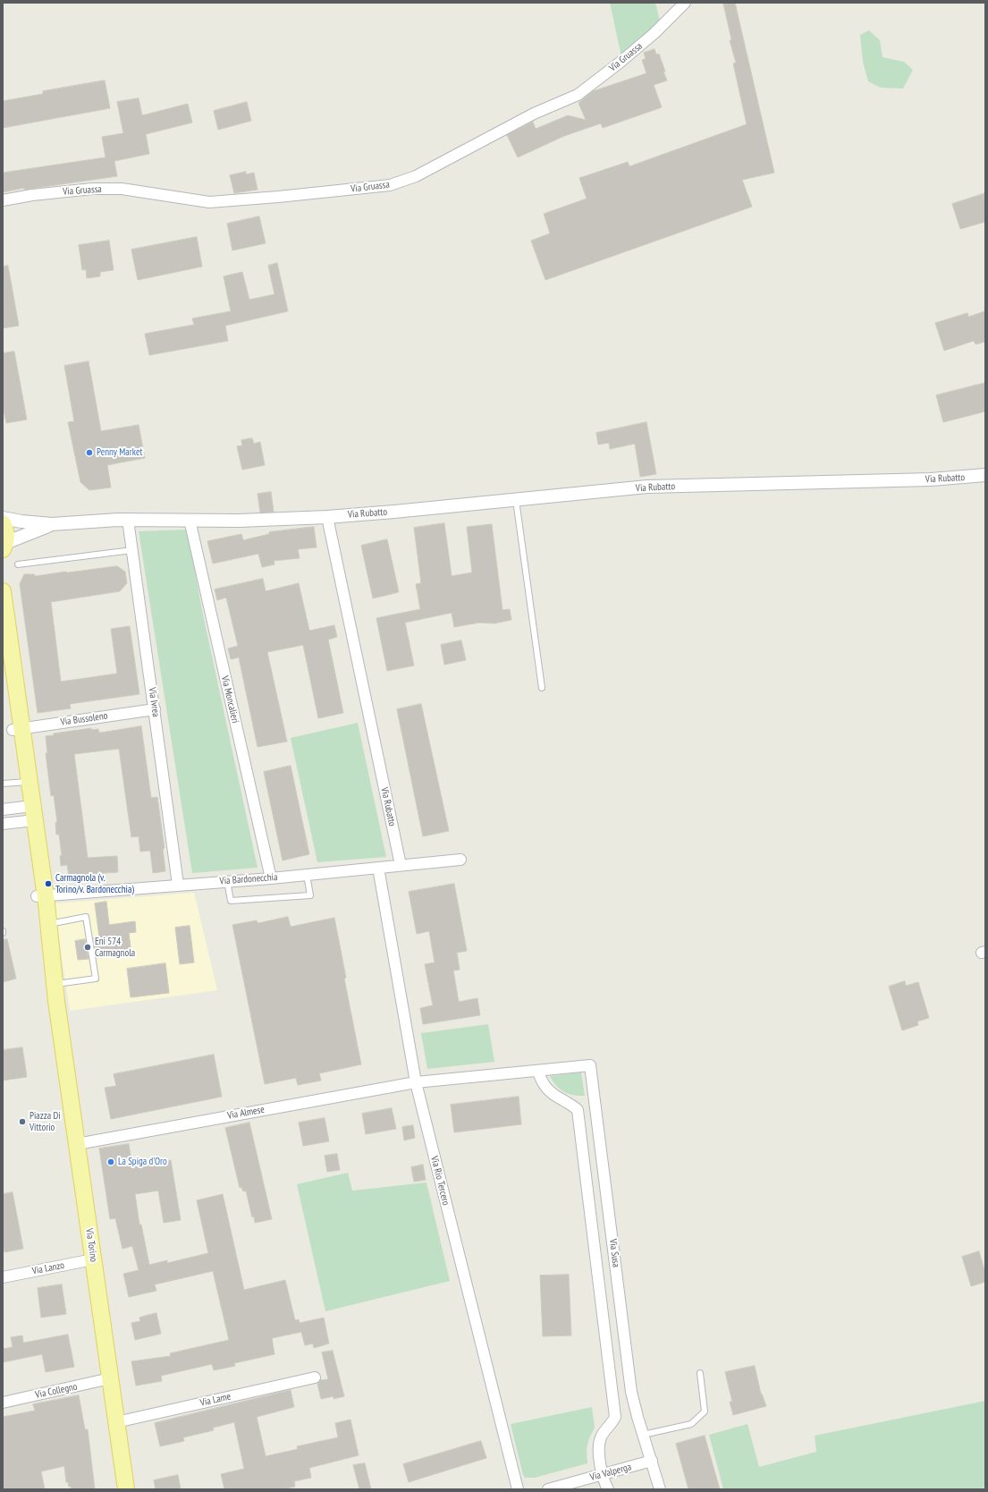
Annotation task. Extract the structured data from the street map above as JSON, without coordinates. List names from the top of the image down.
{
  "streets": {
    "main road": ["Via Torino"],
    "street": [
      "Via Gruassa",
      "Via Rubatto",
      "Via Moncalieri",
      "Via Ivrea",
      "Via Bussoleno",
      "Via Bardonecchia",
      "Via Almese",
      "Via Rio Tercero",
      "Via Susa",
      "Via Lanzo",
      "Via Collegno",
      "Via Lame",
      "Via Valperga"
    ]
  },
  "crossings": [
    ["Via Rubatto", "Via Moncalieri"],
    ["Via Rubatto", "Via Ivrea"],
    ["Via Rubatto", "Via Bardonecchia"],
    ["Via Moncalieri", "Via Bardonecchia"],
    ["Via Ivrea", "Via Bussoleno"],
    ["Via Ivrea", "Via Bardonecchia"],
    ["Via Bussoleno", "Via Torino"],
    ["Via Bardonecchia", "Via Rio Tercero"],
    ["Via Bardonecchia", "Via Torino"],
    ["Via Almese", "Via Rio Tercero"],
    ["Via Almese", "Via Torino"],
    ["Via Almese", "Via Susa"],
    ["Via Rio Tercero", "Via Susa"],
    ["Via Torino", "Via Lanzo"],
    ["Via Torino", "Via Collegno"],
    ["Via Torino", "Via Lame"],
    ["Via Susa", "Via Valperga"]
  ],
  "places": [
    "Penny Market",
    "Carmagnola (v. Torino/v. Bardonecchia)",
    "Eni 574 Carmagnola",
    "Piazza Di Vittorio",
    "La Spiga d'Oro"
  ]
}
